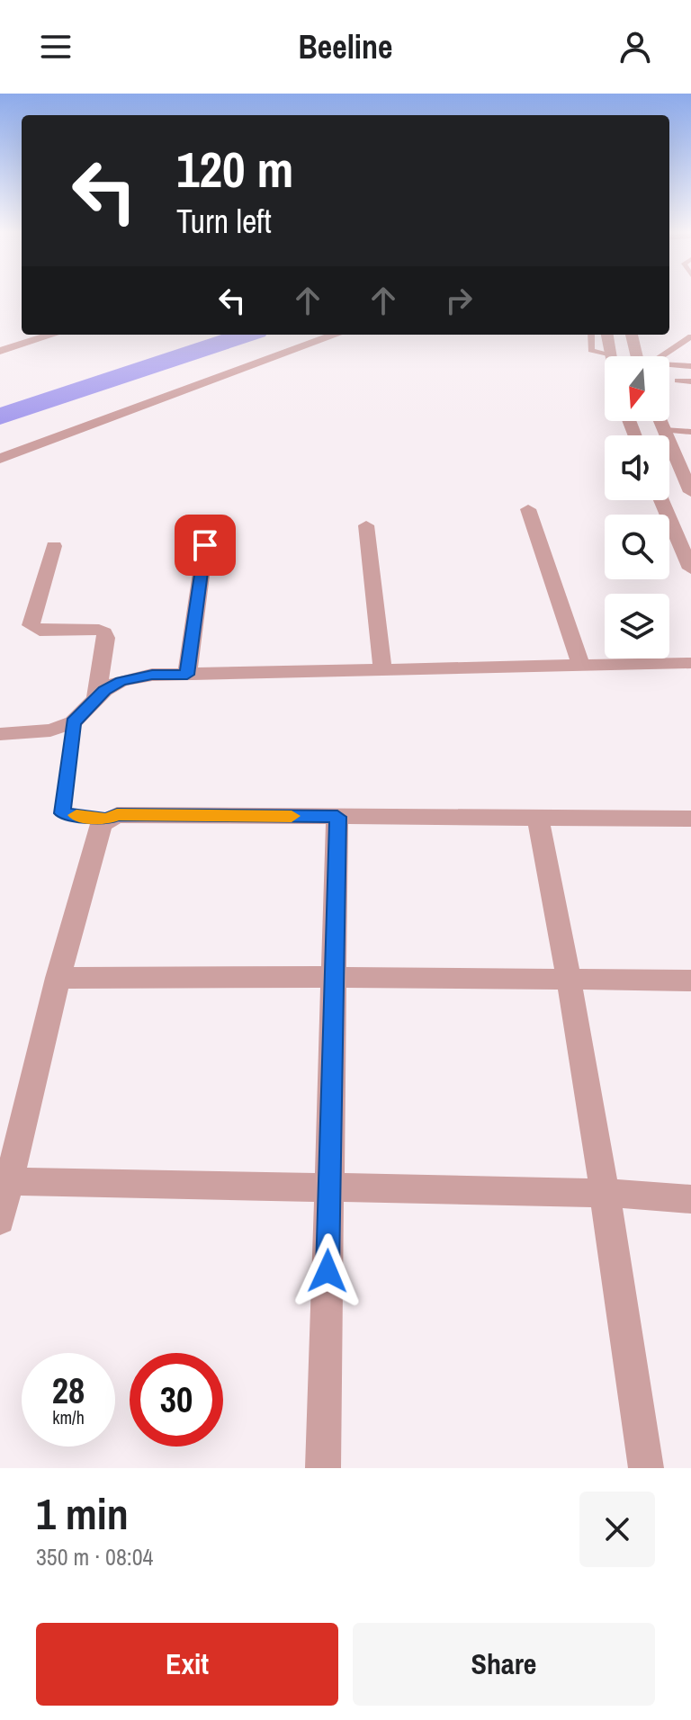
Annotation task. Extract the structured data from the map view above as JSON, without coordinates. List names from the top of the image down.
{
  "north": "bottom",
  "page": {
    "header": "Beeline",
    "turn": ["120 m", "Turn left"],
    "speed": "28 km/h",
    "limit": "30",
    "heading": ["1 min", "350 m · 08:04"],
    "buttons": ["Exit", "Share"]
  }
}
